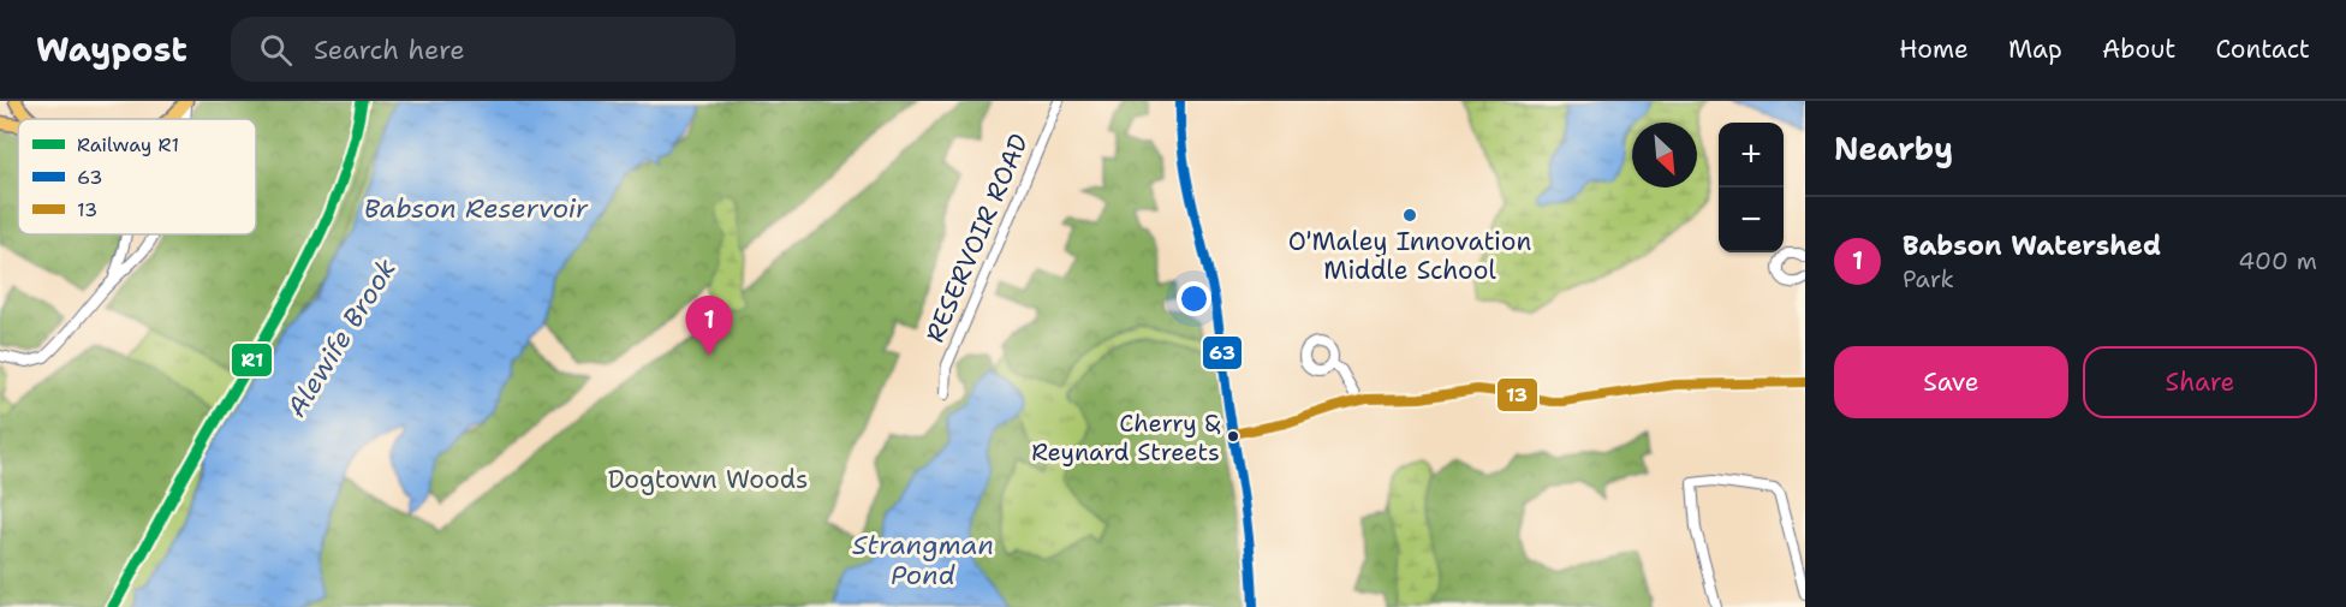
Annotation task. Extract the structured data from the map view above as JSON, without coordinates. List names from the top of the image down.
{
  "streets": {
    "street": ["RESERVOIR ROAD"]
  },
  "water": ["Babson Reservoir", "Alewife Brook", "Strangman Pond"],
  "parks": ["Dogtown Woods"],
  "places": ["O'Maley Innovation Middle School", "Cherry & Reynard Streets"],
  "lines": ["rail line R1", "transit line 63", "transit line 13"],
  "legend": ["Railway R1", "63", "13"],
  "north": "bottom right",
  "page": {
    "header": "Waypost",
    "search": "Search here",
    "nav": [
      "Home",
      "Map",
      "About",
      "Contact"
    ],
    "heading": "Nearby",
    "map_buttons": ["+", "−"],
    "list": [
      {
        "mark": "1",
        "name": "Babson Watershed",
        "note": "Park",
        "value": "400 m"
      }
    ],
    "pins": "1",
    "buttons": ["Save", "Share"]
  }
}
